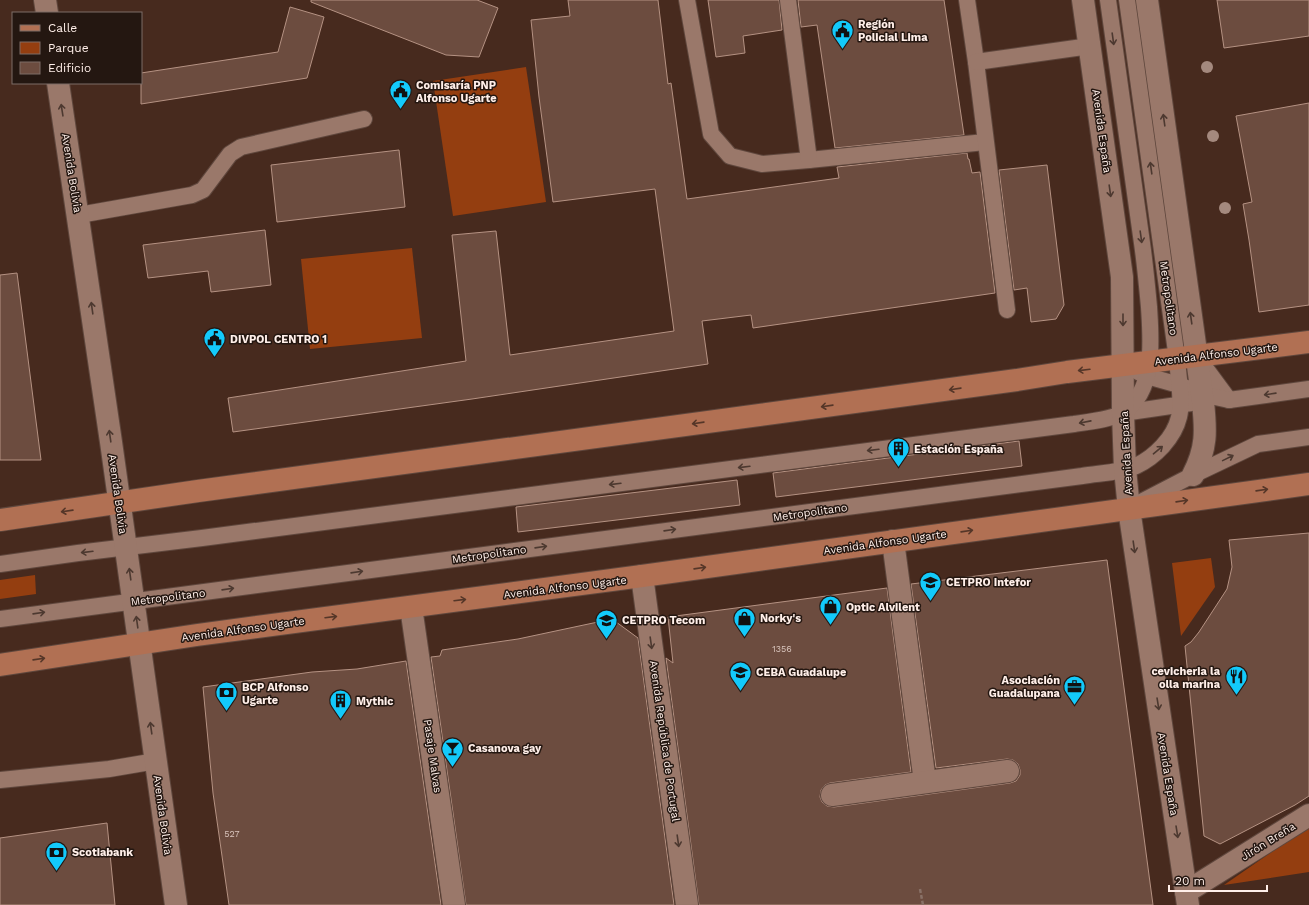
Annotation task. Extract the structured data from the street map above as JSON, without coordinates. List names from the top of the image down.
{
  "streets": {
    "main road": ["Avenida Alfonso Ugarte"],
    "street": [
      "Avenida España",
      "Avenida Bolivia",
      "Avenida República de Portugal",
      "Pasaje Malvas",
      "Jirón Breña"
    ],
    "lane": ["Metropolitano"]
  },
  "crossings": [
    ["Avenida España", "Metropolitano"],
    ["Avenida España", "Avenida Alfonso Ugarte"],
    ["Avenida España", "Jirón Breña"],
    ["Avenida Bolivia", "Metropolitano"],
    ["Avenida Bolivia", "Avenida Alfonso Ugarte"],
    ["Metropolitano", "Avenida Alfonso Ugarte"],
    ["Avenida Alfonso Ugarte", "Avenida República de Portugal"],
    ["Avenida Alfonso Ugarte", "Pasaje Malvas"]
  ],
  "one_way": ["Avenida Bolivia", "Avenida República de Portugal"],
  "places": {
    "public building": ["Región Policial Lima", "Comisaría PNP Alfonso Ugarte", "DIVPOL CENTRO 1"],
    "building": ["Estación España", "Mythic"],
    "school or university": ["CETPRO Intefor", "CETPRO Tecom", "CEBA Guadalupe"],
    "shop": ["Optic Alvilent", "Norky's"],
    "restaurant": ["cevicheria la olla marina"],
    "office": ["Asociación Guadalupana"],
    "bank": ["BCP Alfonso Ugarte", "Scotiabank"],
    "bar": ["Casanova gay"]
  },
  "house_numbers": ["1356", "527"],
  "legend": ["Calle", "Parque", "Edificio"],
  "scale_bar": "20 m"
}
